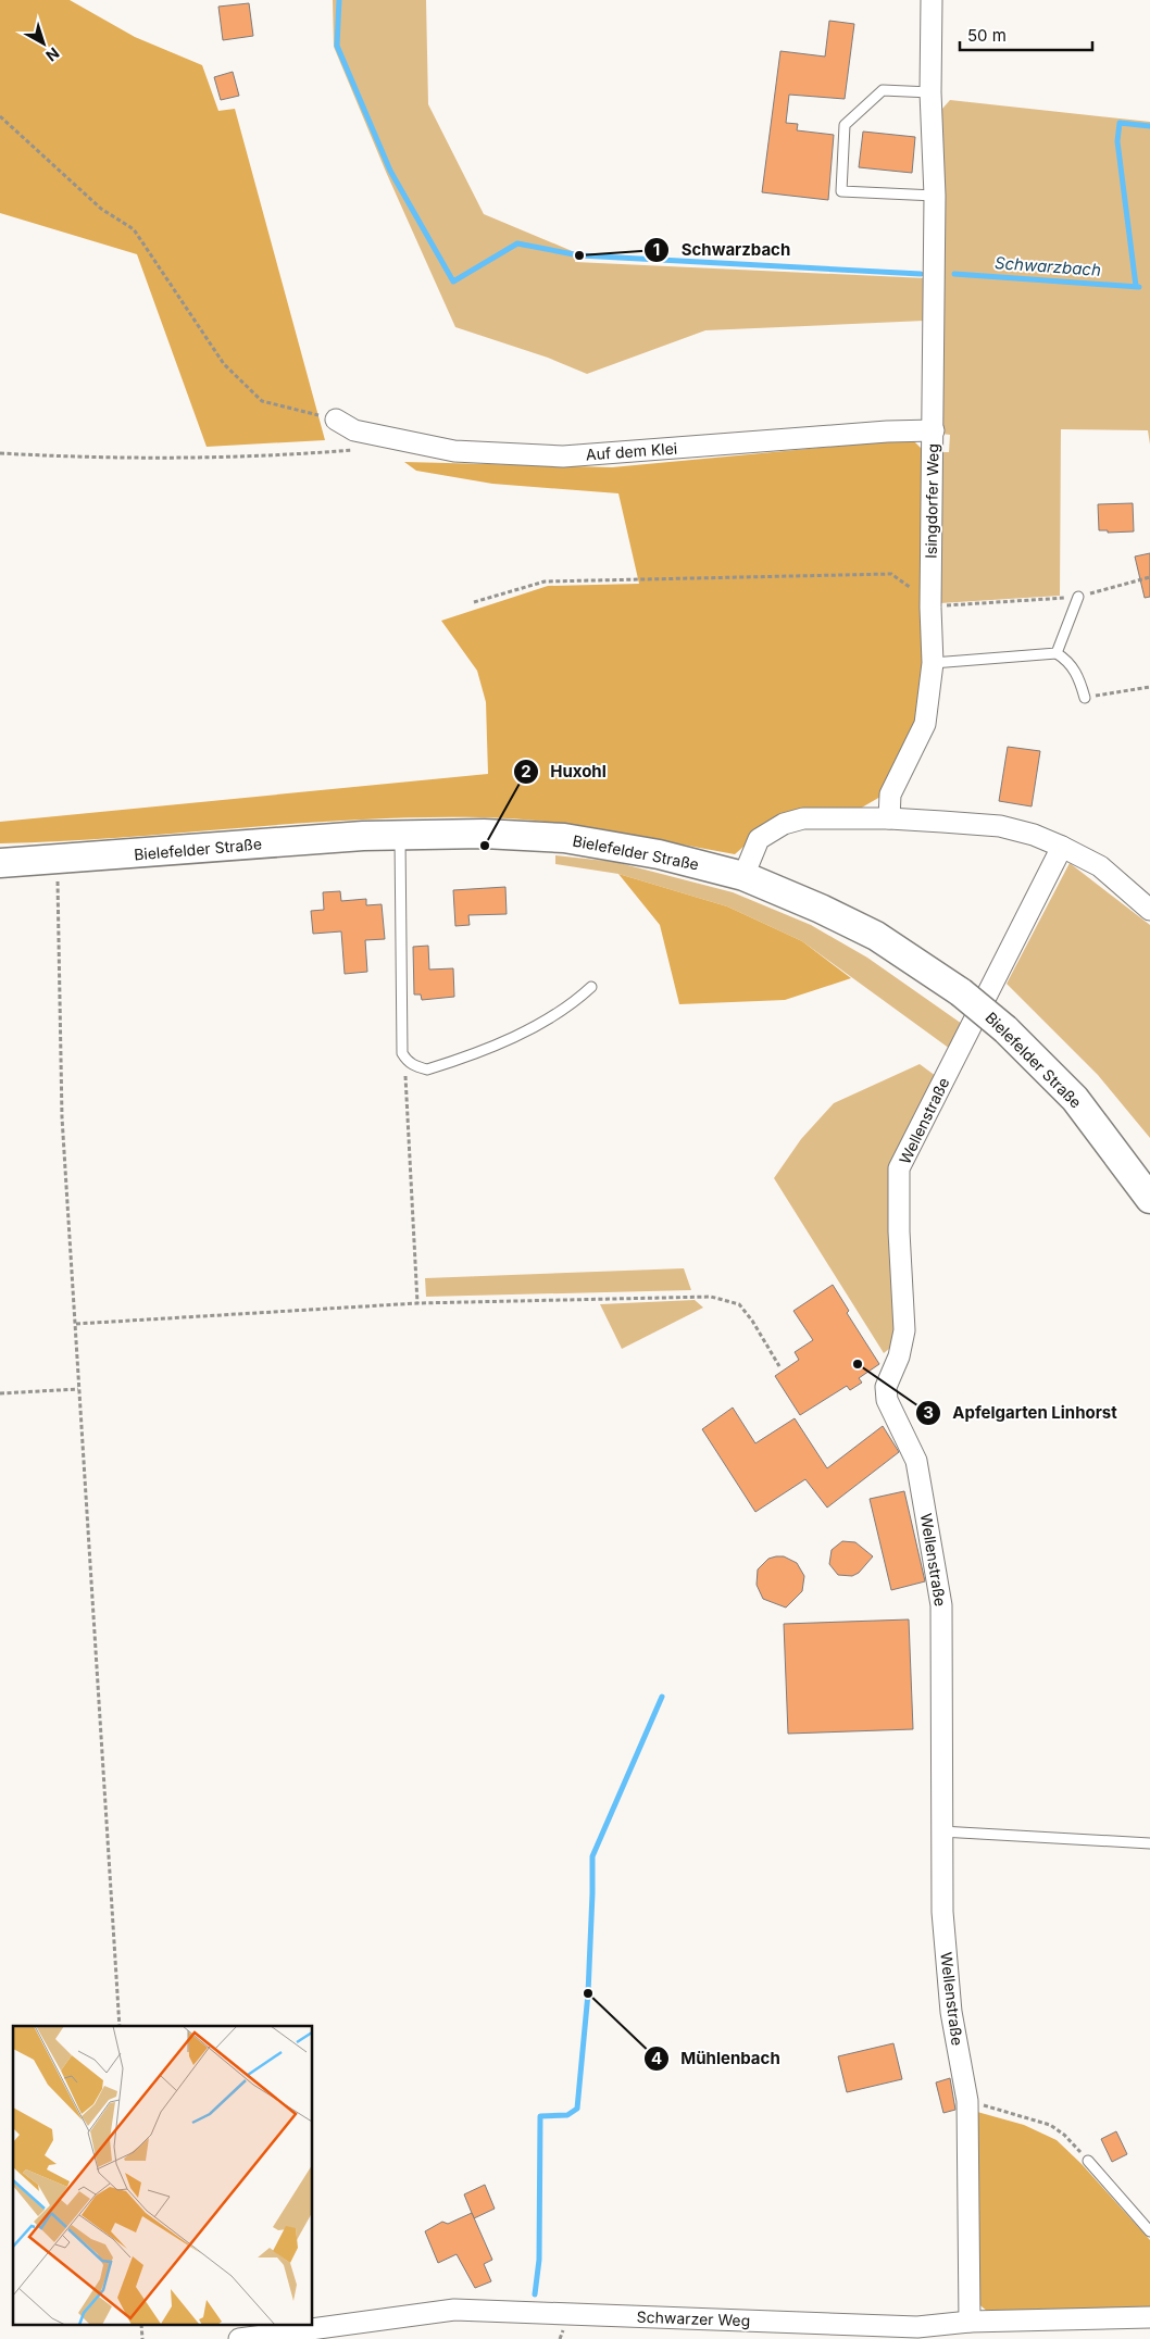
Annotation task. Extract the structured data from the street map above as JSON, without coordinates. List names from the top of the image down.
{
  "streets": {
    "main road": ["Bielefelder Straße"],
    "street": [
      "Auf dem Klei",
      "Isingdorfer Weg",
      "Wellenstraße",
      "Schwarzer Weg"
    ]
  },
  "crossings": [
    ["Auf dem Klei", "Isingdorfer Weg"],
    ["Wellenstraße", "Schwarzer Weg"]
  ],
  "water": ["Schwarzbach"],
  "places": [
    "Schwarzbach",
    "Huxohl",
    "Apfelgarten Linhorst",
    "Mühlenbach"
  ],
  "scale_bar": "50 m",
  "north": "bottom right"
}
